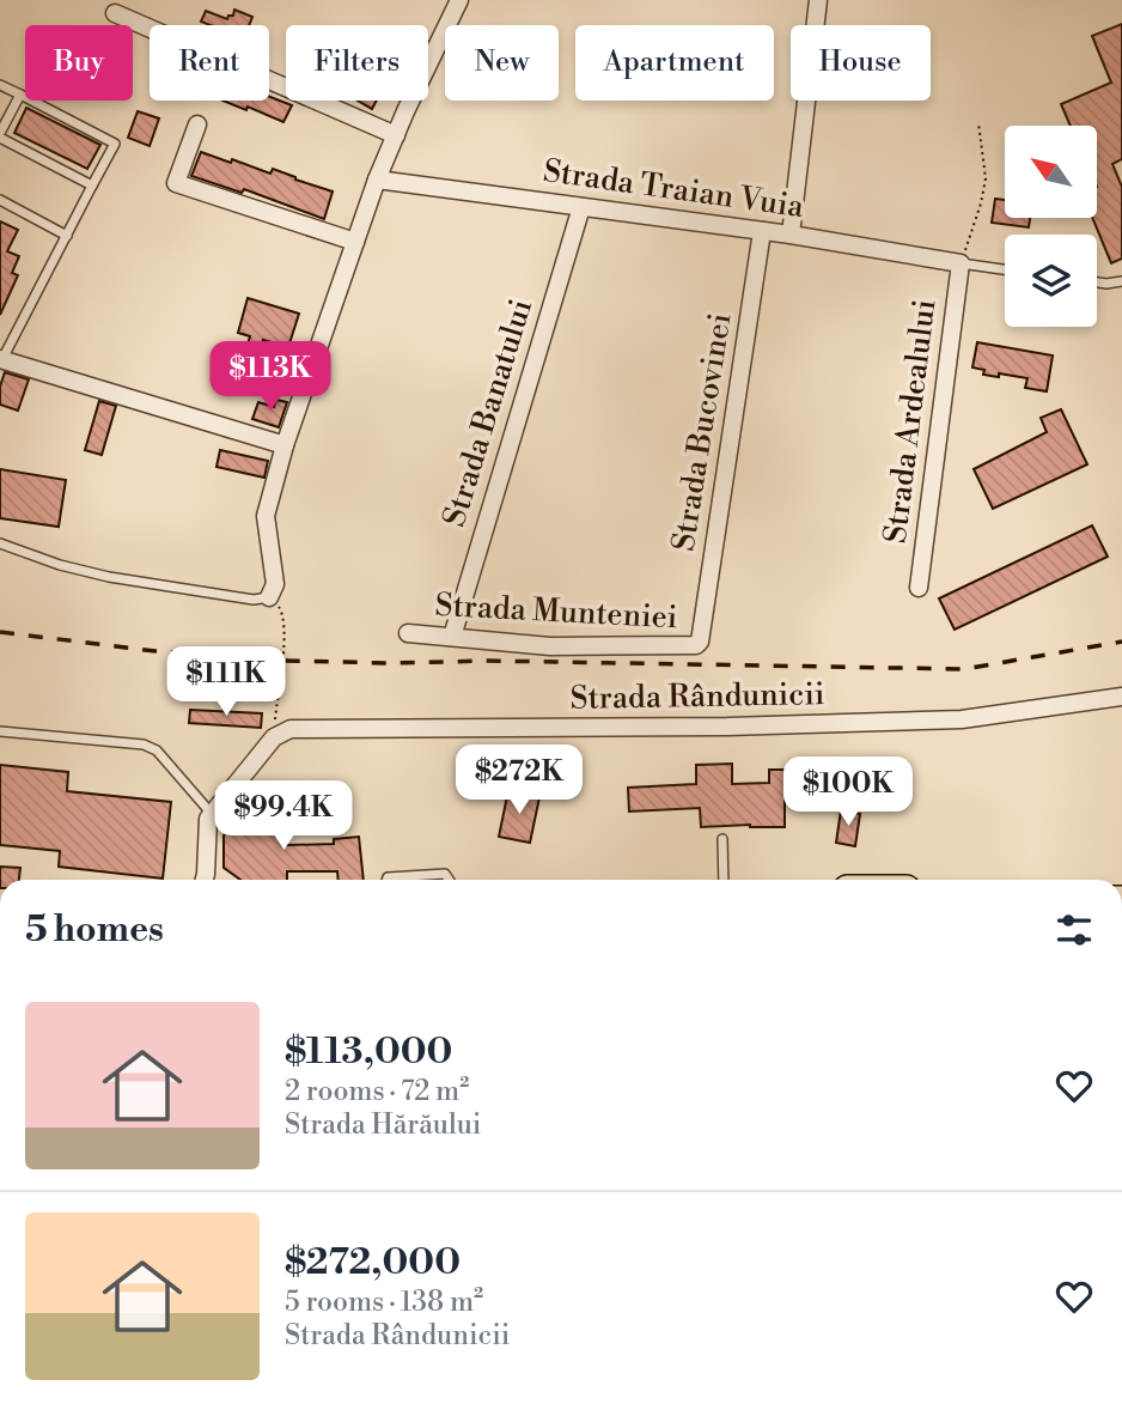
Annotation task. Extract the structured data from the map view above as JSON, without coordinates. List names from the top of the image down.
{
  "streets": {
    "street": [
      "Strada Traian Vuia",
      "Strada Banatului",
      "Strada Ardealului",
      "Strada Bucovinei",
      "Strada Munteniei",
      "Strada Rândunicii"
    ]
  },
  "crossings": [
    ["Strada Traian Vuia", "Strada Banatului"],
    ["Strada Traian Vuia", "Strada Ardealului"],
    ["Strada Traian Vuia", "Strada Bucovinei"],
    ["Strada Banatului", "Strada Munteniei"],
    ["Strada Bucovinei", "Strada Munteniei"]
  ],
  "north": "top left",
  "page": {
    "chip": [
      "Buy",
      "Rent",
      "Filters",
      "New",
      "Apartment",
      "House"
    ],
    "price": [
      "$113K",
      "$111K",
      "$272K",
      "$100K",
      "$99.4K"
    ],
    "heading": "5 homes",
    "list": [
      {
        "name": "$113,000",
        "note": "2 rooms · 72 m² · Strada Hărăului"
      },
      {
        "name": "$272,000",
        "note": "5 rooms · 138 m² · Strada Rândunicii"
      }
    ]
  }
}
